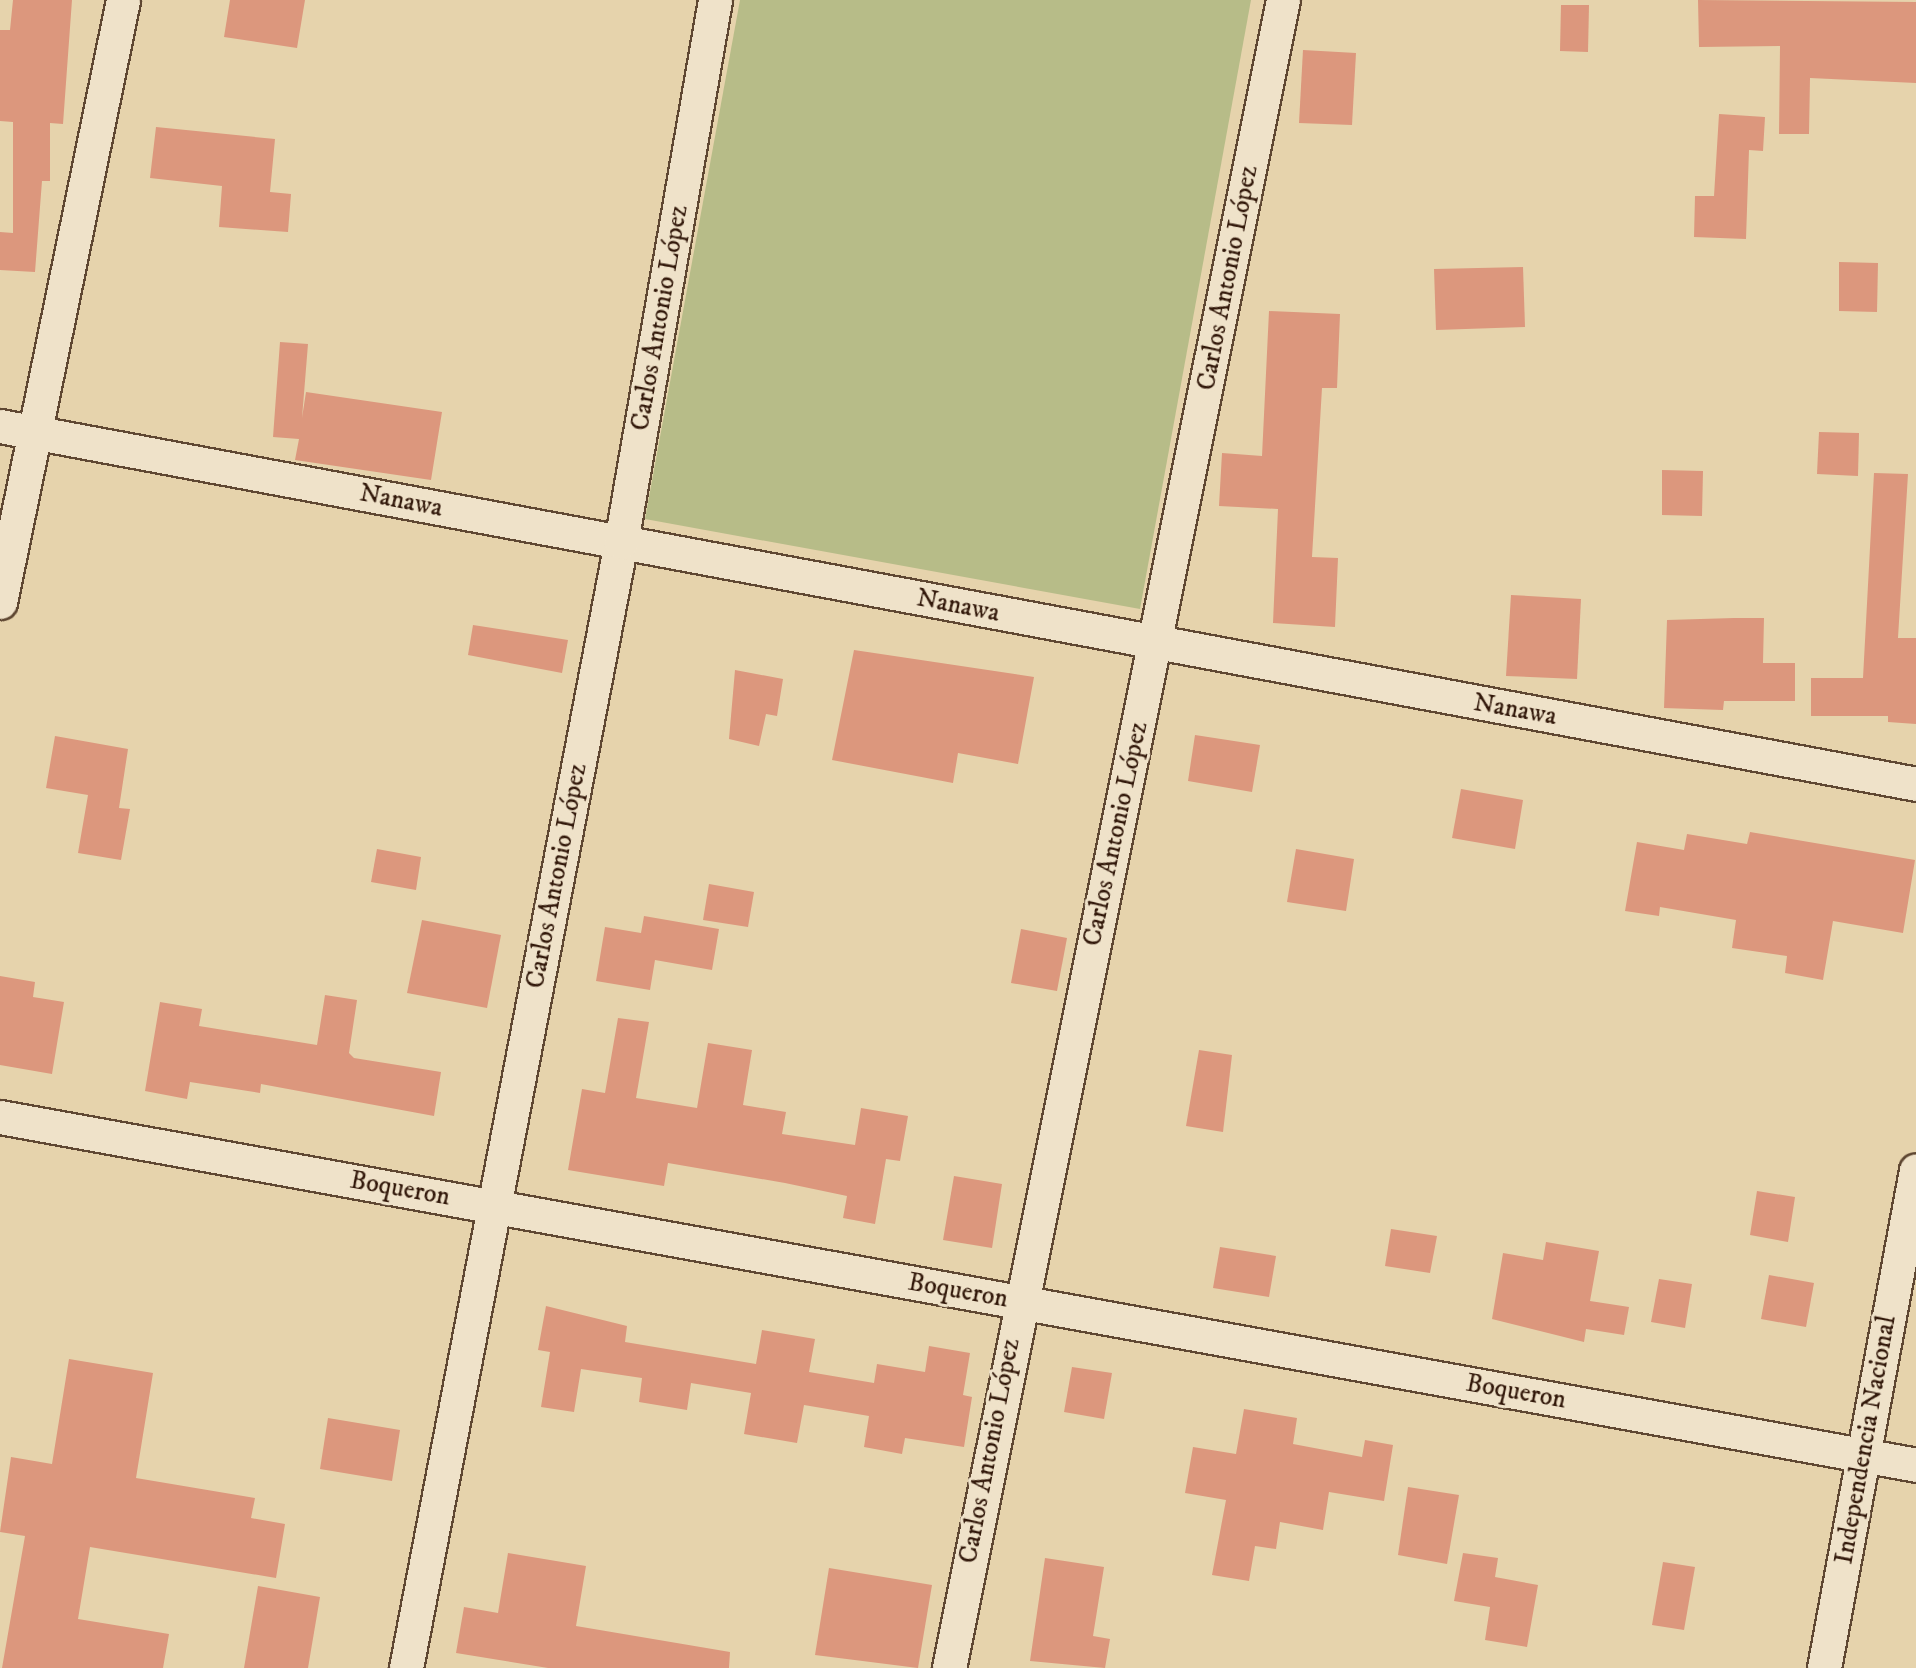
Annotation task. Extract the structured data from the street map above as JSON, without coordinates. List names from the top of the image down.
{
  "streets": {
    "street": [
      "Carlos Antonio López",
      "Nanawa",
      "Boqueron",
      "Independencia Nacional"
    ]
  },
  "crossings": [
    ["Carlos Antonio López", "Nanawa"],
    ["Carlos Antonio López", "Boqueron"],
    ["Boqueron", "Independencia Nacional"]
  ]
}
